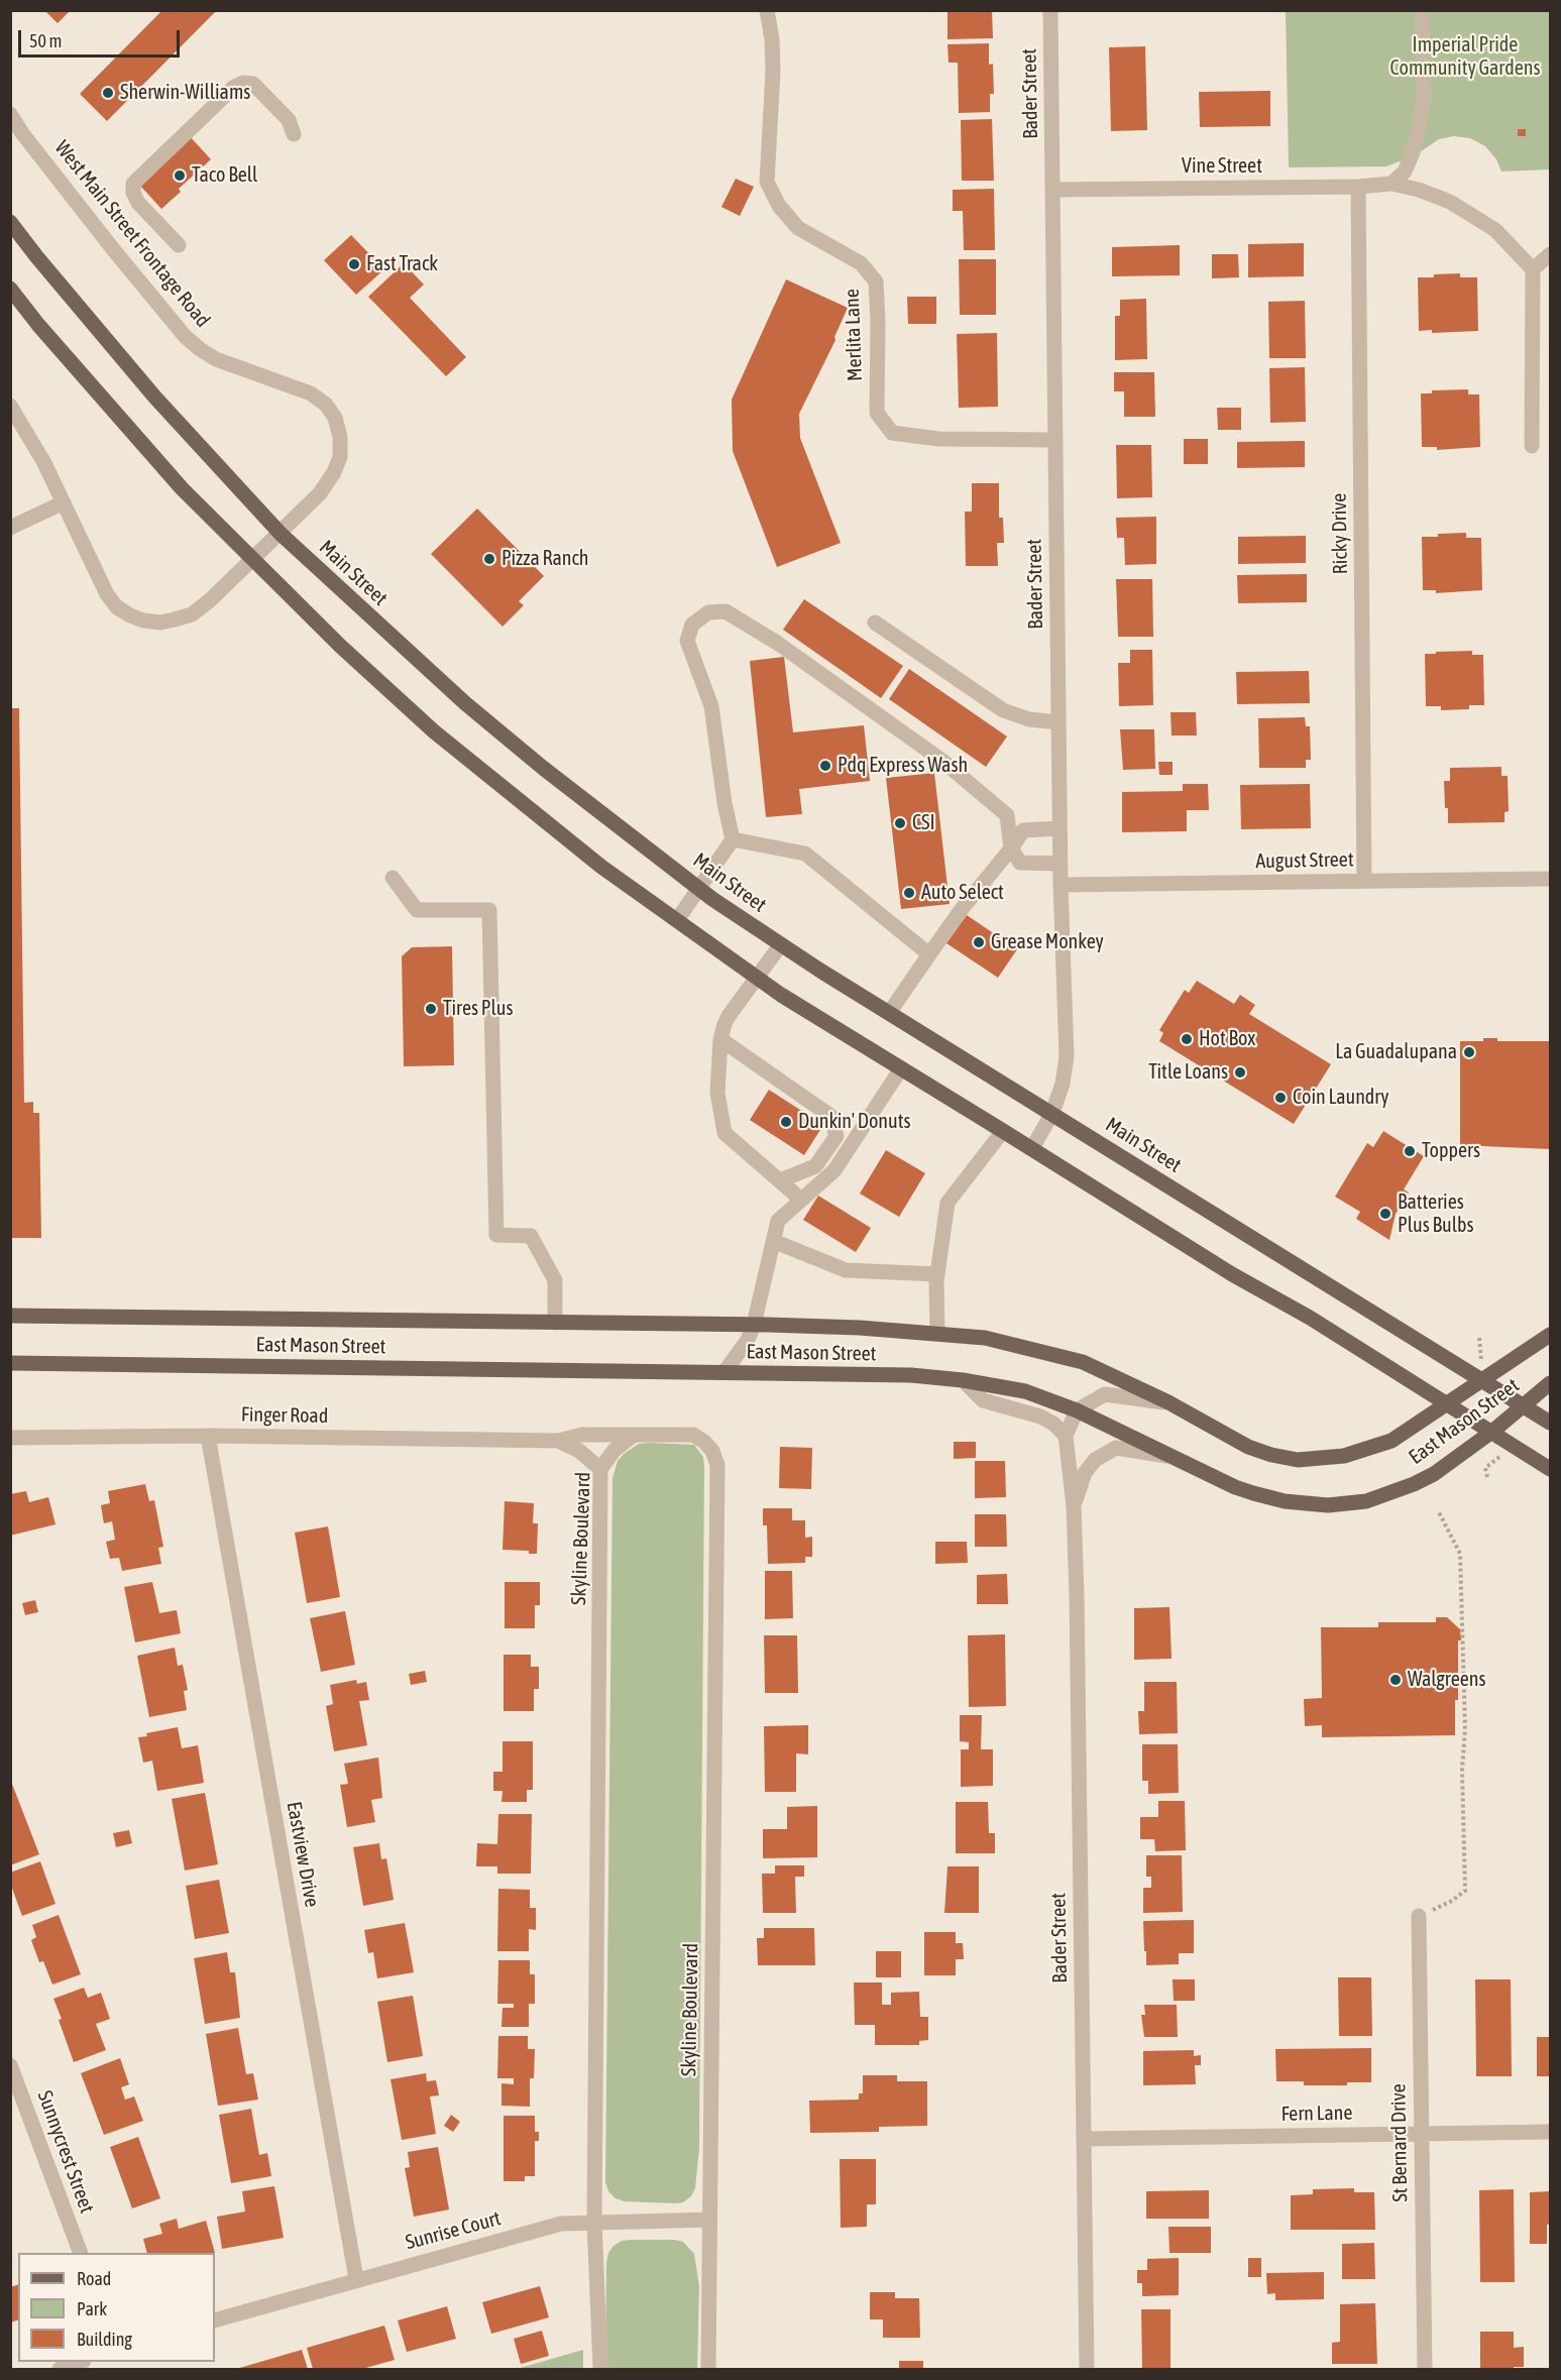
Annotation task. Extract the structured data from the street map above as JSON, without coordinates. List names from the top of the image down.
{
  "streets": {
    "main road": ["Main Street", "East Mason Street"],
    "street": [
      "Bader Street",
      "Vine Street",
      "West Main Street Frontage Road",
      "Merlita Lane",
      "Ricky Drive",
      "August Street",
      "Finger Road",
      "Skyline Boulevard",
      "Eastview Drive",
      "Fern Lane",
      "St Bernard Drive",
      "Sunnycrest Street",
      "Sunrise Court"
    ]
  },
  "crossings": [
    ["Bader Street", "Vine Street"],
    ["Bader Street", "Merlita Lane"],
    ["Bader Street", "Main Street"],
    ["Bader Street", "August Street"],
    ["Bader Street", "East Mason Street"],
    ["Bader Street", "Fern Lane"],
    ["Vine Street", "Ricky Drive"],
    ["West Main Street Frontage Road", "Main Street"],
    ["Ricky Drive", "August Street"],
    ["Main Street", "East Mason Street"],
    ["Finger Road", "Skyline Boulevard"],
    ["Finger Road", "Eastview Drive"],
    ["Skyline Boulevard", "Sunrise Court"],
    ["Eastview Drive", "Sunrise Court"],
    ["Fern Lane", "St Bernard Drive"]
  ],
  "parks": ["Imperial Pride Community Gardens"],
  "places": [
    "Sherwin-Williams",
    "Taco Bell",
    "Fast Track",
    "Pizza Ranch",
    "Pdq Express Wash",
    "CSI",
    "Auto Select",
    "Grease Monkey",
    "Tires Plus",
    "Hot Box",
    "La Guadalupana",
    "Title Loans",
    "Coin Laundry",
    "Dunkin' Donuts",
    "Toppers",
    "Batteries Plus Bulbs",
    "Walgreens"
  ],
  "legend": ["Road", "Park", "Building"],
  "scale_bar": "50 m"
}
